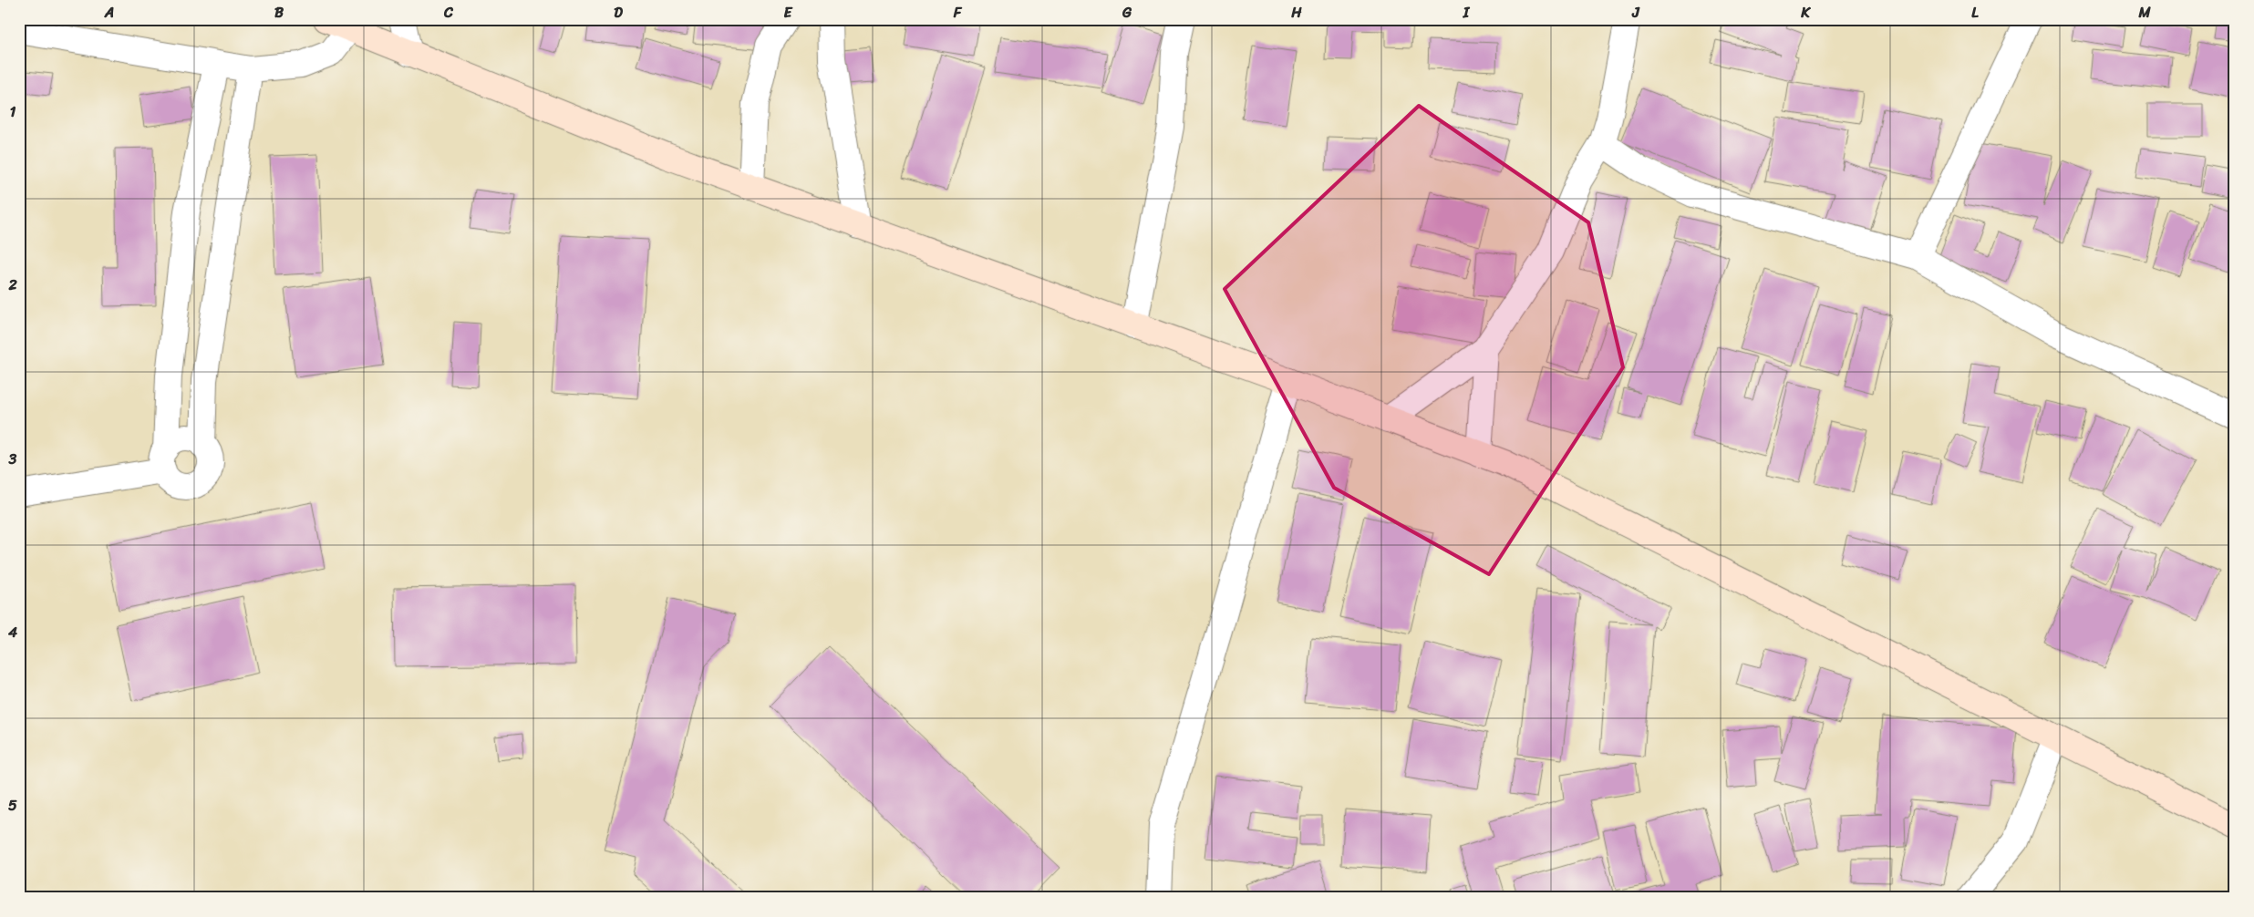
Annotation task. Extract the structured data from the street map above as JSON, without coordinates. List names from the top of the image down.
{
  "grid": {
    "columns": [
      "A",
      "B",
      "C",
      "D",
      "E",
      "F",
      "G",
      "H",
      "I",
      "J",
      "K",
      "L",
      "M"
    ],
    "rows": [
      "1",
      "2",
      "3",
      "4",
      "5"
    ]
  }
}
